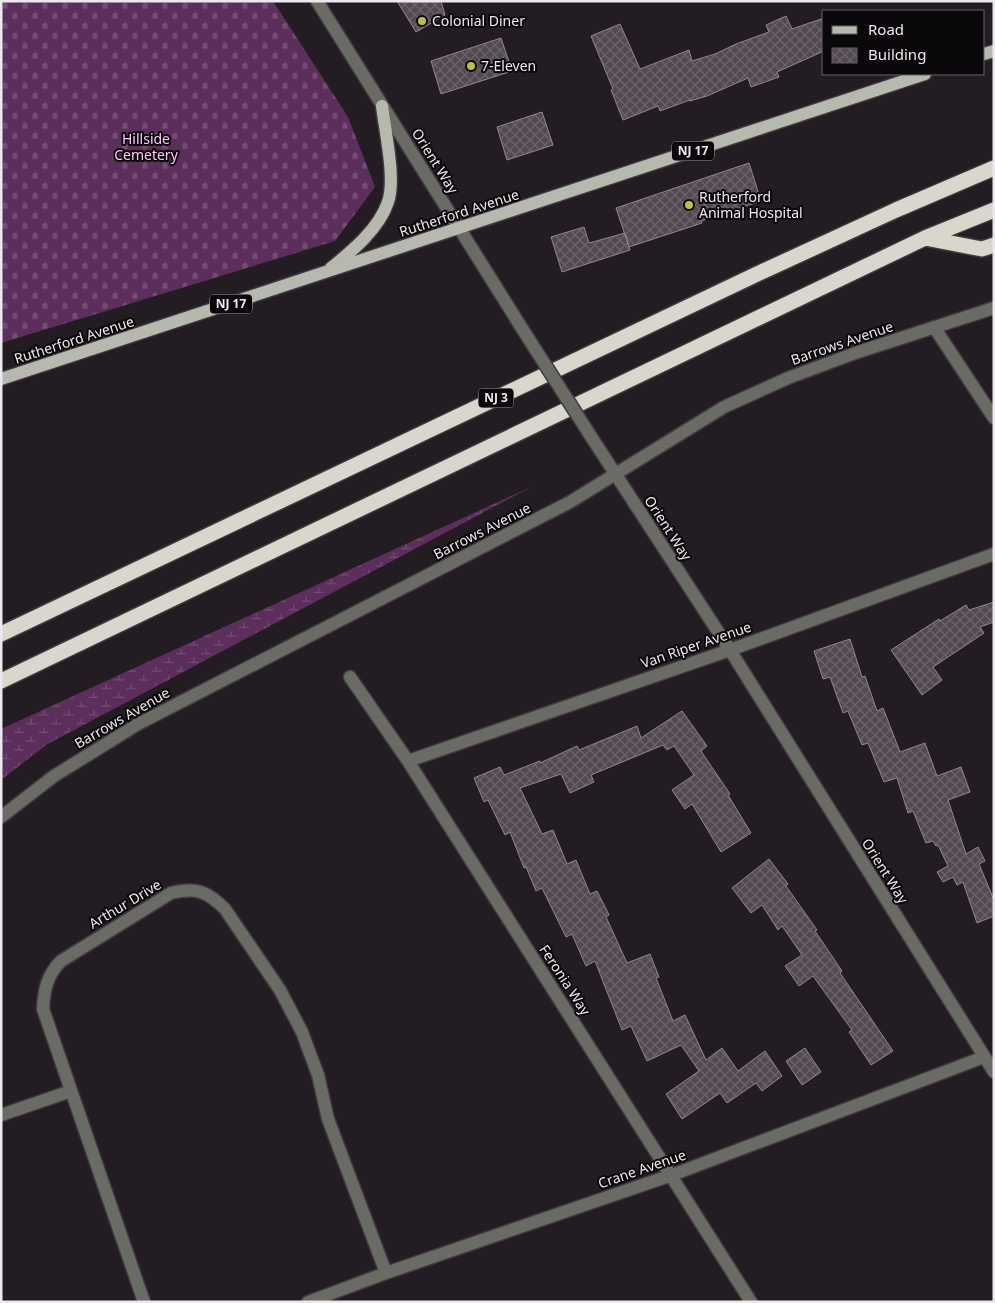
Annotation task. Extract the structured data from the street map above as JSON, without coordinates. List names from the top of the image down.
{
  "streets": {
    "highway": ["NJ 3"],
    "main road": ["NJ 17", "Rutherford Avenue"],
    "street": [
      "Orient Way",
      "Barrows Avenue",
      "Van Riper Avenue",
      "Arthur Drive",
      "Feronia Way",
      "Crane Avenue"
    ]
  },
  "crossings": [
    ["Orient Way", "Rutherford Avenue"],
    ["Orient Way", "Barrows Avenue"],
    ["Orient Way", "Van Riper Avenue"],
    ["Orient Way", "Crane Avenue"],
    ["Van Riper Avenue", "Feronia Way"],
    ["Arthur Drive", "Crane Avenue"],
    ["Feronia Way", "Crane Avenue"]
  ],
  "parks": ["Hillside Cemetery"],
  "places": ["Colonial Diner", "7-Eleven", "Rutherford Animal Hospital"],
  "legend": ["Road", "Building"]
}
